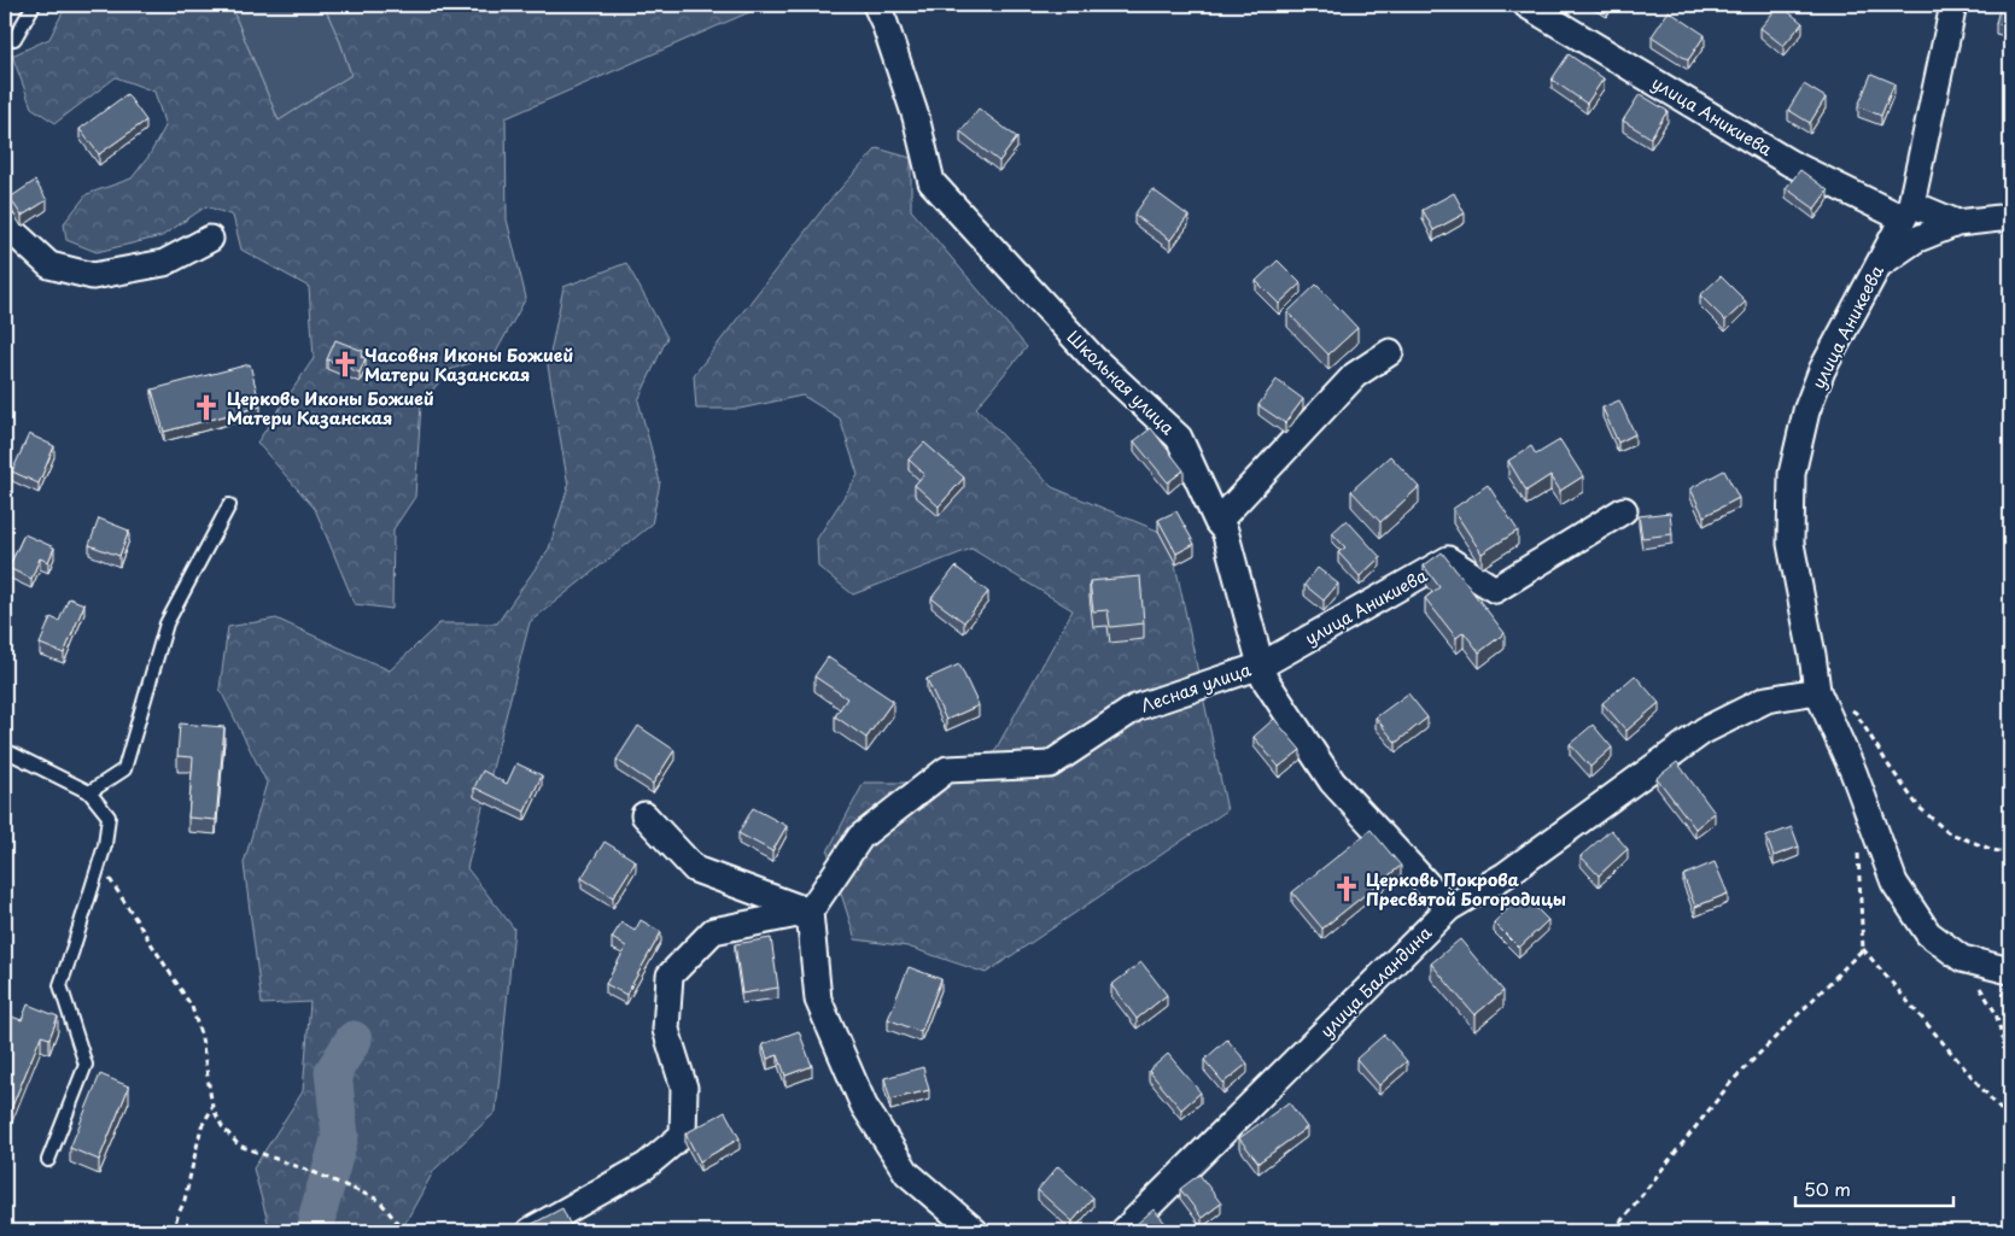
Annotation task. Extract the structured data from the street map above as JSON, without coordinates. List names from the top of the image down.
{
  "streets": {
    "street": [
      "улица Аникиева",
      "улица Аникеева",
      "Школьная улица",
      "Лесная улица",
      "улица Баландина"
    ]
  },
  "crossings": [
    ["улица Аникиева", "улица Аникеева"],
    ["улица Аникиева", "Школьная улица"],
    ["улица Аникиева", "Лесная улица"],
    ["улица Аникеева", "улица Баландина"],
    ["Школьная улица", "Лесная улица"],
    ["Школьная улица", "улица Баландина"]
  ],
  "places": {
    "church": ["Часовня Иконы Божией Матери Казанская", "Церковь Иконы Божией Матери Казанская", "Церковь Покрова Пресвятой Богородицы"]
  },
  "scale_bar": "50 m"
}
